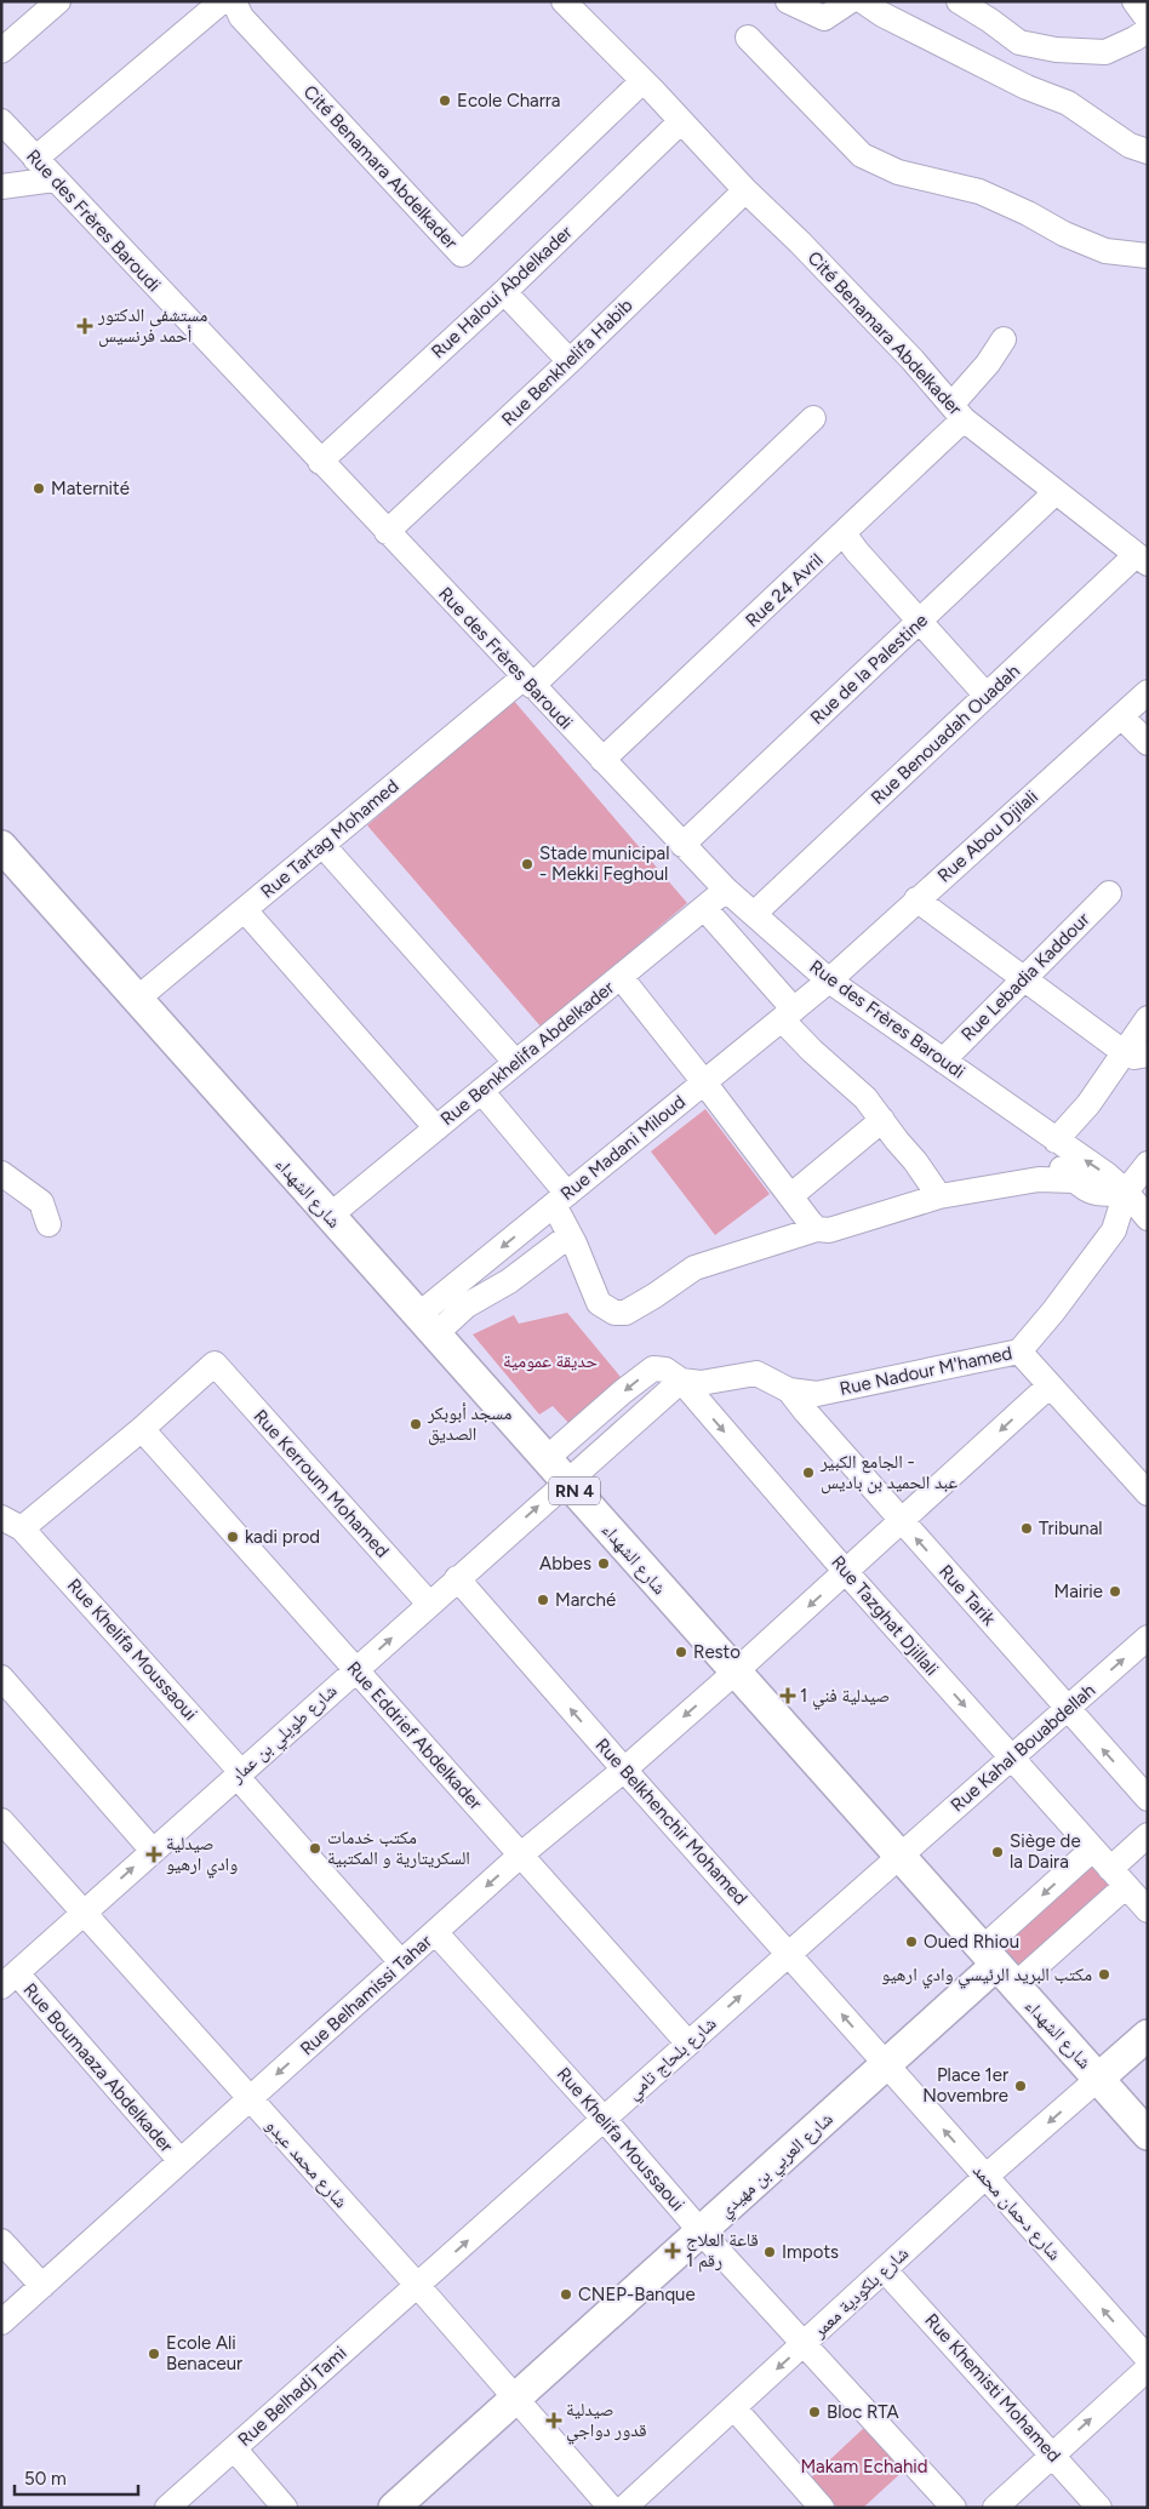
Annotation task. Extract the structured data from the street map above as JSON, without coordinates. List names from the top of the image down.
{
  "streets": {
    "main road": ["شارع الشهداء", "RN 4", "شارع العربي بن مهيدي"],
    "street": [
      "Cité Benamara Abdelkader",
      "Rue des Frères Baroudi",
      "Rue Haloui Abdelkader",
      "Rue Benkhelifa Habib",
      "Rue 24 Avril",
      "Rue de la Palestine",
      "Rue Benouadah Ouadah",
      "Rue Abou Djilali",
      "Rue Tartag Mohamed",
      "Rue Lebadia Kaddour",
      "Rue Benkhelifa Abdelkader",
      "Rue Madani Miloud",
      "Rue Nadour M'hamed",
      "Rue Kerroum Mohamed",
      "Rue Tarik",
      "Rue Tazghat Djillali",
      "Rue Khelifa Moussaoui",
      "شارع طويلي بن عمار",
      "Rue Eddrief Abdelkader",
      "Rue Kahal Bouabdellah",
      "Rue Belkhenchir Mohamed",
      "Rue Belhamissi Tahar",
      "شارع بلحاج تامي",
      "Rue Boumaaza Abdelkader",
      "شارع محمد عبدو",
      "شارع دحمان محمد",
      "شارع بلكودية معمر",
      "Rue Khemisti Mohamed",
      "Rue Belhadj Tami"
    ]
  },
  "crossings": [
    ["Cité Benamara Abdelkader", "Rue Haloui Abdelkader"],
    ["Cité Benamara Abdelkader", "Rue Benkhelifa Habib"],
    ["Cité Benamara Abdelkader", "Rue 24 Avril"],
    ["Cité Benamara Abdelkader", "Rue de la Palestine"],
    ["Cité Benamara Abdelkader", "Rue Benouadah Ouadah"],
    ["Rue des Frères Baroudi", "Rue Haloui Abdelkader"],
    ["Rue des Frères Baroudi", "Rue Benkhelifa Habib"],
    ["Rue des Frères Baroudi", "Rue 24 Avril"],
    ["Rue des Frères Baroudi", "Rue de la Palestine"],
    ["Rue des Frères Baroudi", "Rue Benouadah Ouadah"],
    ["Rue des Frères Baroudi", "Rue Abou Djilali"],
    ["Rue des Frères Baroudi", "Rue Tartag Mohamed"],
    ["Rue des Frères Baroudi", "Rue Lebadia Kaddour"],
    ["Rue des Frères Baroudi", "Rue Benkhelifa Abdelkader"],
    ["Rue des Frères Baroudi", "Rue Madani Miloud"],
    ["Rue des Frères Baroudi", "Rue Nadour M'hamed"],
    ["Rue Abou Djilali", "Rue Madani Miloud"],
    ["Rue Tartag Mohamed", "شارع الشهداء"],
    ["Rue Benkhelifa Abdelkader", "شارع الشهداء"],
    ["Rue Madani Miloud", "شارع الشهداء"],
    ["شارع الشهداء", "شارع طويلي بن عمار"],
    ["شارع الشهداء", "Rue Kahal Bouabdellah"],
    ["شارع الشهداء", "Rue Belhamissi Tahar"],
    ["شارع الشهداء", "شارع بلحاج تامي"],
    ["شارع الشهداء", "شارع العربي بن مهيدي"],
    ["شارع الشهداء", "شارع بلكودية معمر"],
    ["Rue Nadour M'hamed", "Rue Tarik"],
    ["Rue Nadour M'hamed", "Rue Tazghat Djillali"],
    ["Rue Kerroum Mohamed", "شارع طويلي بن عمار"],
    ["Rue Kerroum Mohamed", "Rue Eddrief Abdelkader"],
    ["Rue Tarik", "Rue Kahal Bouabdellah"],
    ["Rue Tarik", "Rue Belhamissi Tahar"],
    ["Rue Tazghat Djillali", "Rue Kahal Bouabdellah"],
    ["Rue Tazghat Djillali", "Rue Belhamissi Tahar"],
    ["Rue Khelifa Moussaoui", "شارع طويلي بن عمار"],
    ["Rue Khelifa Moussaoui", "Rue Belhamissi Tahar"],
    ["Rue Khelifa Moussaoui", "شارع بلحاج تامي"],
    ["Rue Khelifa Moussaoui", "شارع العربي بن مهيدي"],
    ["Rue Khelifa Moussaoui", "شارع بلكودية معمر"],
    ["شارع طويلي بن عمار", "Rue Eddrief Abdelkader"],
    ["شارع طويلي بن عمار", "Rue Belkhenchir Mohamed"],
    ["شارع طويلي بن عمار", "Rue Boumaaza Abdelkader"],
    ["شارع طويلي بن عمار", "شارع محمد عبدو"],
    ["Rue Eddrief Abdelkader", "Rue Belhamissi Tahar"],
    ["Rue Eddrief Abdelkader", "شارع بلحاج تامي"],
    ["Rue Kahal Bouabdellah", "شارع بلحاج تامي"],
    ["Rue Belkhenchir Mohamed", "Rue Belhamissi Tahar"],
    ["Rue Belkhenchir Mohamed", "شارع بلحاج تامي"],
    ["Rue Belkhenchir Mohamed", "شارع العربي بن مهيدي"],
    ["Rue Belkhenchir Mohamed", "شارع دحمان محمد"],
    ["Rue Belhamissi Tahar", "Rue Boumaaza Abdelkader"],
    ["Rue Belhamissi Tahar", "شارع محمد عبدو"],
    ["شارع بلحاج تامي", "شارع محمد عبدو"],
    ["شارع بلحاج تامي", "Rue Belhadj Tami"],
    ["شارع محمد عبدو", "شارع العربي بن مهيدي"],
    ["شارع محمد عبدو", "Rue Belhadj Tami"],
    ["شارع العربي بن مهيدي", "شارع دحمان محمد"],
    ["شارع دحمان محمد", "شارع بلكودية معمر"],
    ["شارع بلكودية معمر", "Rue Khemisti Mohamed"]
  ],
  "one_way": [
    "Rue Tazghat Djillali",
    "شارع طويلي بن عمار",
    "Rue Belkhenchir Mohamed",
    "Rue Belhamissi Tahar",
    "شارع بلحاج تامي",
    "شارع دحمان محمد",
    "شارع بلكودية معمر"
  ],
  "parks": ["حديقة عمومية", "Makam Echahid"],
  "places": {
    "other": [
      "Ecole Charra",
      "Maternité",
      "Stade municipal - Mekki Feghoul",
      "مسجد أبوبكر الصديق",
      "الجامع الكبير - عبد الحميد بن باديس",
      "Tribunal",
      "kadi prod",
      "Abbes",
      "Mairie",
      "Marché",
      "Resto",
      "مكتب خدمات السكريتارية و المكتبية",
      "Siège de la Daira",
      "Oued Rhiou",
      "مكتب البريد الرئيسي وادي ارهيو",
      "Place 1er Novembre",
      "Impots",
      "CNEP-Banque",
      "Ecole Ali Benaceur",
      "Bloc RTA"
    ],
    "health": [
      "مستشفى الدكتور أحمد فرنسيس",
      "صيدلية فني 1",
      "صيدلية وادي ارهيو",
      "قاعة العلاج رقم 1",
      "صيدلية قدور دواجي"
    ]
  },
  "scale_bar": "50 m"
}
